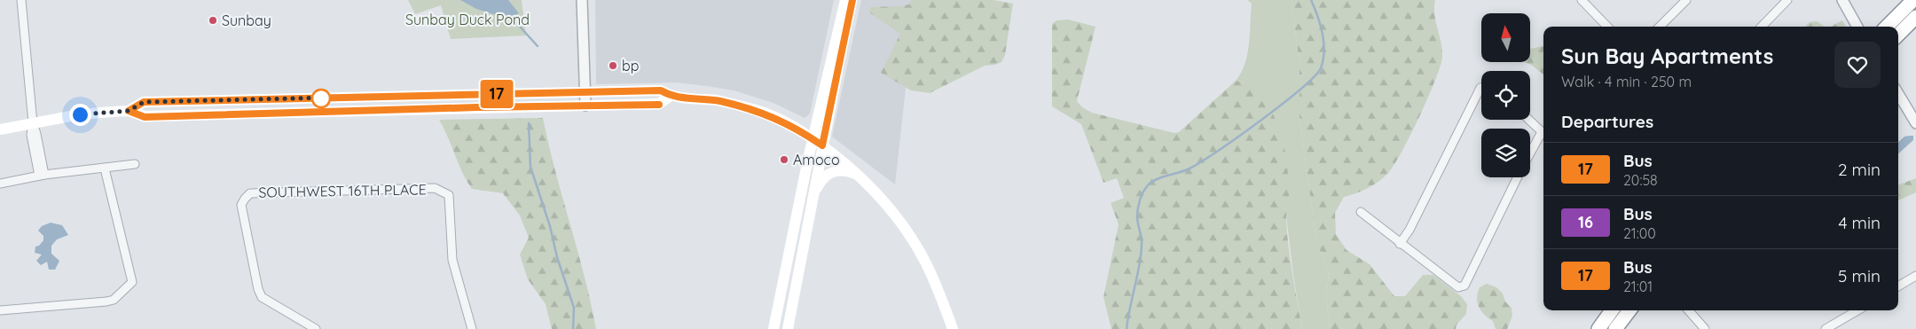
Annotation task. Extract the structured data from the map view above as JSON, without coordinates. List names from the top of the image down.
{
  "streets": {
    "street": ["SOUTHWEST 16TH PLACE"]
  },
  "parks": ["Sunbay Duck Pond"],
  "places": ["Sunbay", "bp", "Amoco"],
  "lines": ["bus line 17"],
  "north": "top",
  "page": {
    "on_map": "17",
    "heading": [
      ["Sun Bay Apartments", "Walk · 4 min · 250 m"],
      "Departures"
    ],
    "list": [
      {
        "mark": "17",
        "name": "Bus",
        "note": "20:58",
        "value": "2 min"
      },
      {
        "mark": "16",
        "name": "Bus",
        "note": "21:00",
        "value": "4 min"
      },
      {
        "mark": "17",
        "name": "Bus",
        "note": "21:01",
        "value": "5 min"
      }
    ]
  }
}
